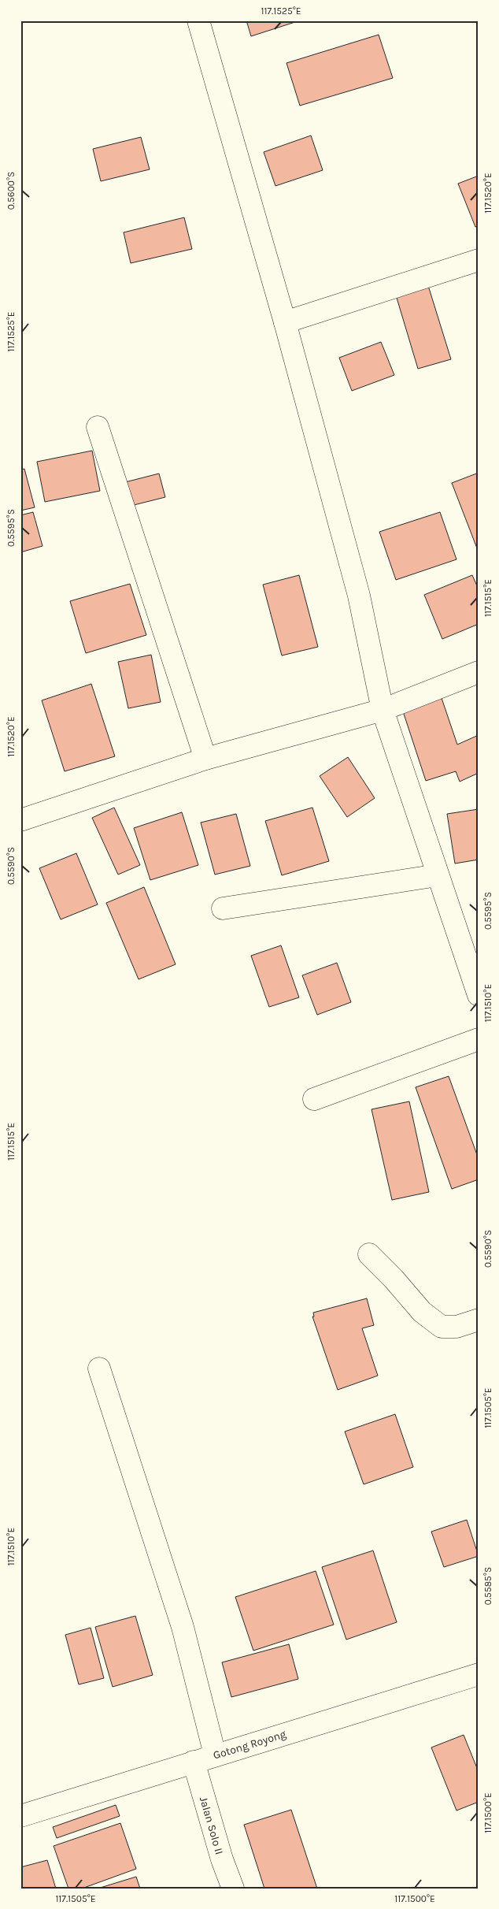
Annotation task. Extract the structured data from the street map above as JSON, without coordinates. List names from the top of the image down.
{
  "streets": {
    "street": ["Gotong Royong", "Jalan Solo II"]
  },
  "crossings": [
    ["Gotong Royong", "Jalan Solo II"]
  ],
  "coordinates": [
    "117.1525°E",
    "0.5600°S",
    "117.1520°E",
    "0.5595°S",
    "117.1515°E",
    "0.5590°S",
    "117.1510°E",
    "117.1505°E",
    "0.5585°S",
    "117.1500°E"
  ]
}
